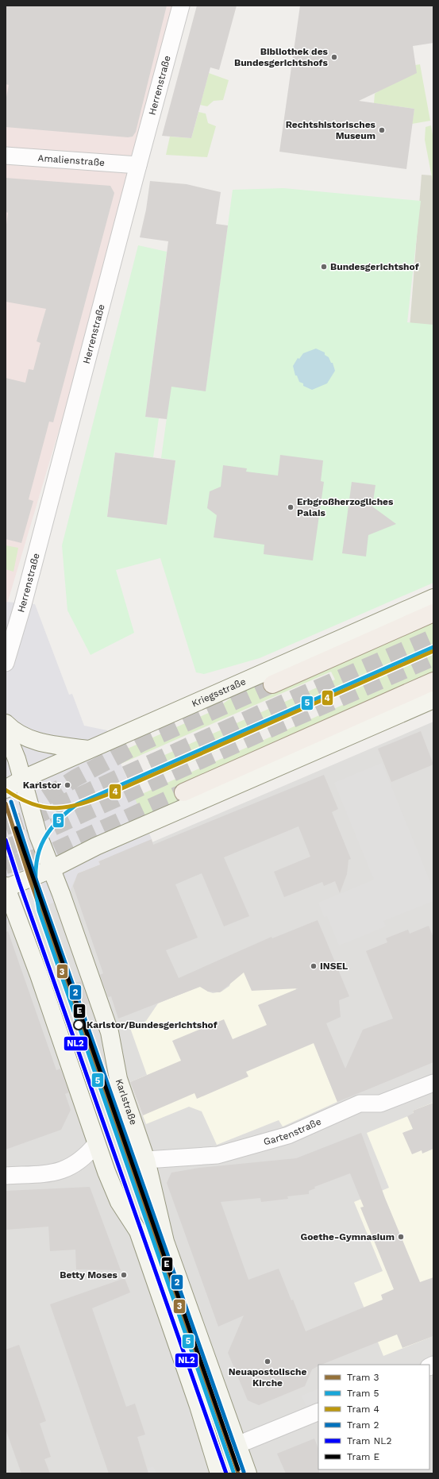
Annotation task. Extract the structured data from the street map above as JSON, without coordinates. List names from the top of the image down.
{
  "streets": {
    "main road": ["Kriegsstraße", "Karlstraße"],
    "street": ["Herrenstraße", "Amalienstraße", "Gartenstraße"]
  },
  "crossings": [
    ["Herrenstraße", "Amalienstraße"],
    ["Kriegsstraße", "Karlstraße"],
    ["Karlstraße", "Gartenstraße"]
  ],
  "places": [
    "Bibliothek des Bundesgerichtshofs",
    "Rechtshistorisches Museum",
    "Bundesgerichtshof",
    "Erbgroßherzogliches Palais",
    "Karlstor",
    "INSEL",
    "Karlstor/Bundesgerichtshof",
    "Goethe-Gymnasium",
    "Betty Moses",
    "Neuapostolische Kirche"
  ],
  "lines": [
    "tram line 5",
    "tram line 4",
    "tram line 2",
    "tram line 3",
    "tram line E",
    "tram line NL2"
  ],
  "legend": [
    "Tram 3",
    "Tram 5",
    "Tram 4",
    "Tram 2",
    "Tram NL2",
    "Tram E"
  ]
}
